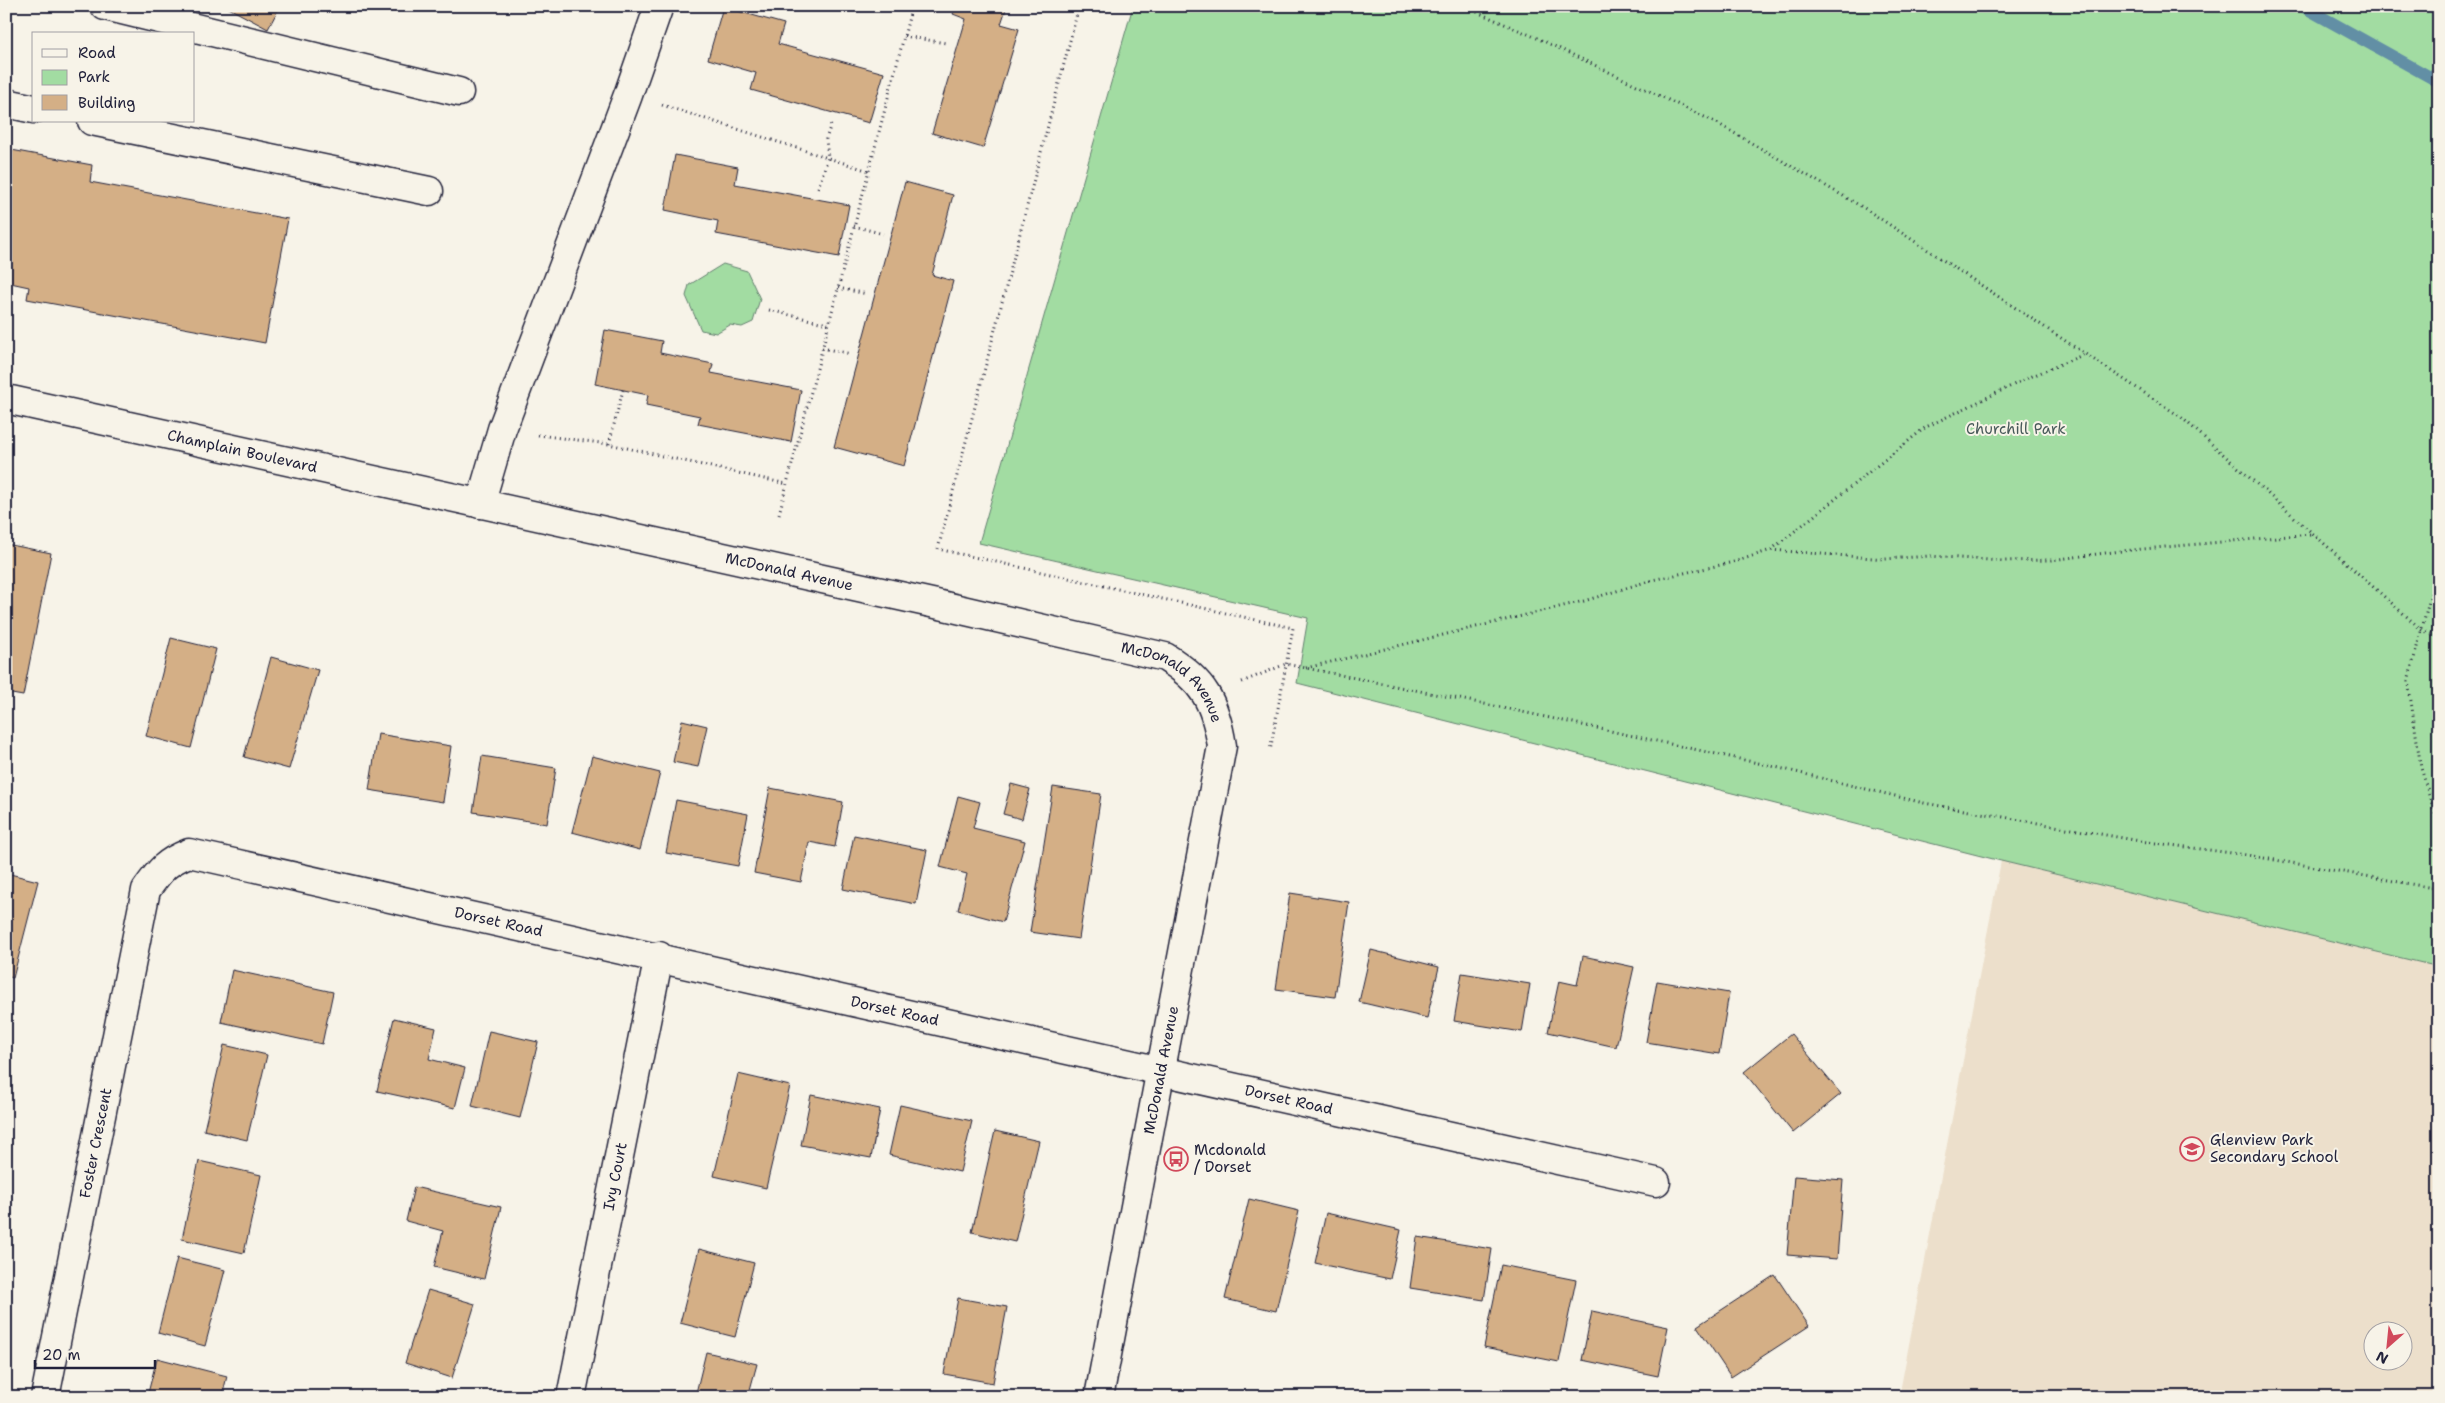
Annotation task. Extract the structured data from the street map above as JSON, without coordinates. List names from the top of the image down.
{
  "streets": {
    "street": [
      "Champlain Boulevard",
      "McDonald Avenue",
      "Dorset Road",
      "Foster Crescent",
      "Ivy Court"
    ]
  },
  "crossings": [
    ["Champlain Boulevard", "McDonald Avenue"],
    ["McDonald Avenue", "Dorset Road"],
    ["Dorset Road", "Foster Crescent"],
    ["Dorset Road", "Ivy Court"]
  ],
  "parks": ["Churchill Park"],
  "places": {
    "school or university": ["Glenview Park Secondary School"],
    "bus stop": ["Mcdonald / Dorset"]
  },
  "legend": ["Road", "Park", "Building"],
  "scale_bar": "20 m",
  "north": "bottom left"
}
